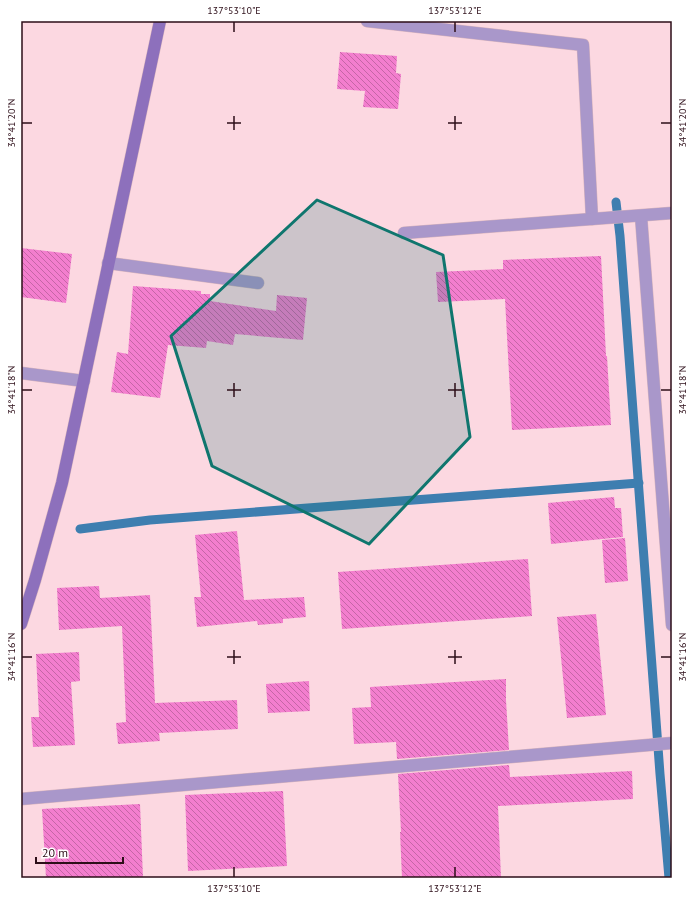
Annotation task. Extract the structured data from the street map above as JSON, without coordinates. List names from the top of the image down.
{
  "scale_bar": "20 m",
  "coordinates": [
    "137°53'10\"E",
    "137°53'12\"E",
    "34°41'20\"N",
    "34°41'18\"N",
    "34°41'16\"N"
  ]
}
